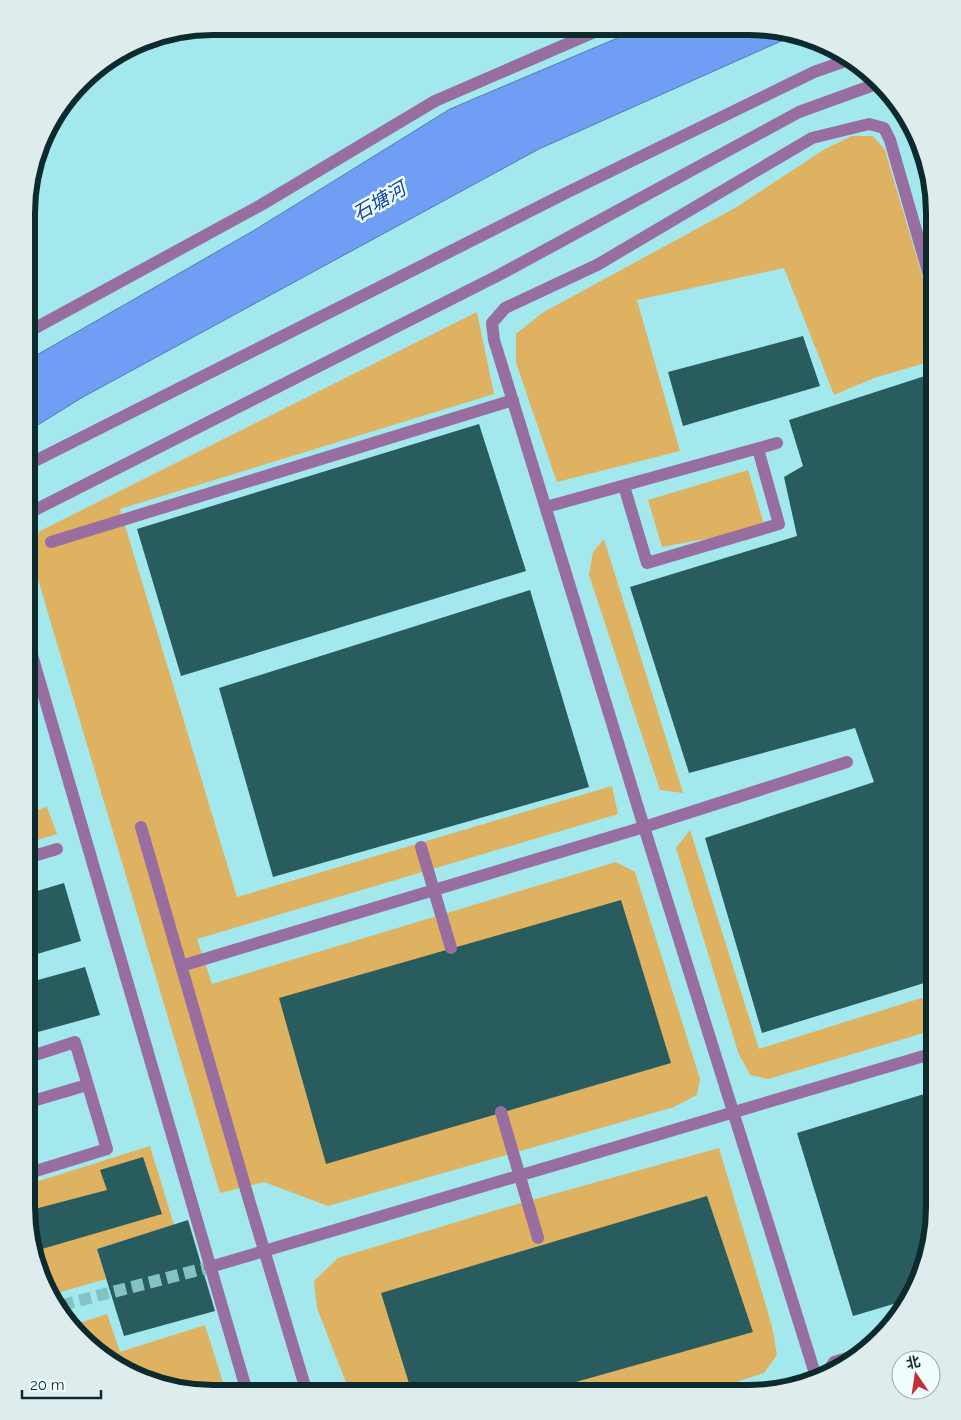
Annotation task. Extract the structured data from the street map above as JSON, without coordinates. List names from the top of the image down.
{
  "water": ["石塘河"],
  "scale_bar": "20 m",
  "north": "top"
}
